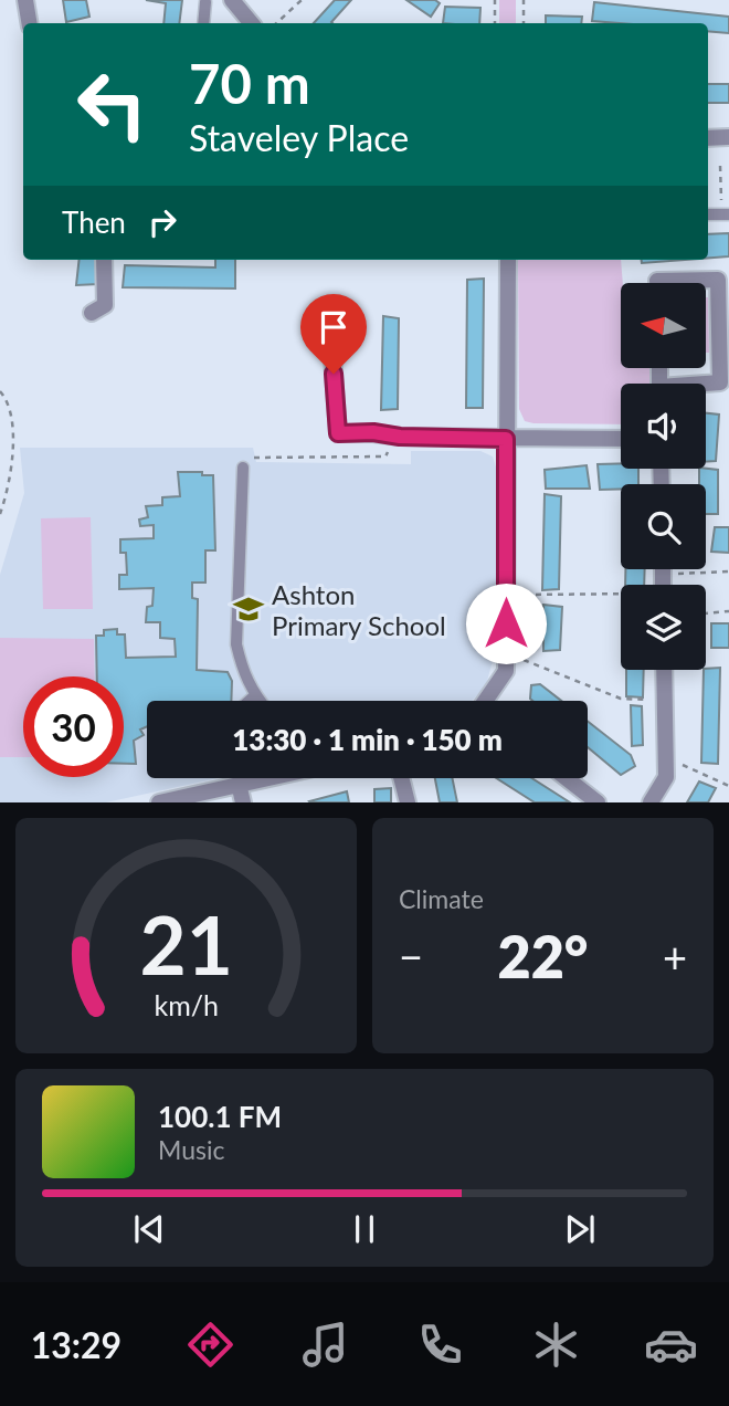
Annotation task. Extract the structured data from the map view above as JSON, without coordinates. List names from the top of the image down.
{
  "places": {
    "school or university": ["Ashton Primary School"]
  },
  "north": "left",
  "page": {
    "turn": ["70 m", "Staveley Place"],
    "then": "Then",
    "limit": "30",
    "trip": "13:30 · 1 min · 150 m",
    "tile": "Climate",
    "heat": ["−", "22°", "+"],
    "song": ["100.1 FM", "Music"],
    "tabs": "13:29",
    "gauge": ["21", "km/h"]
  }
}
